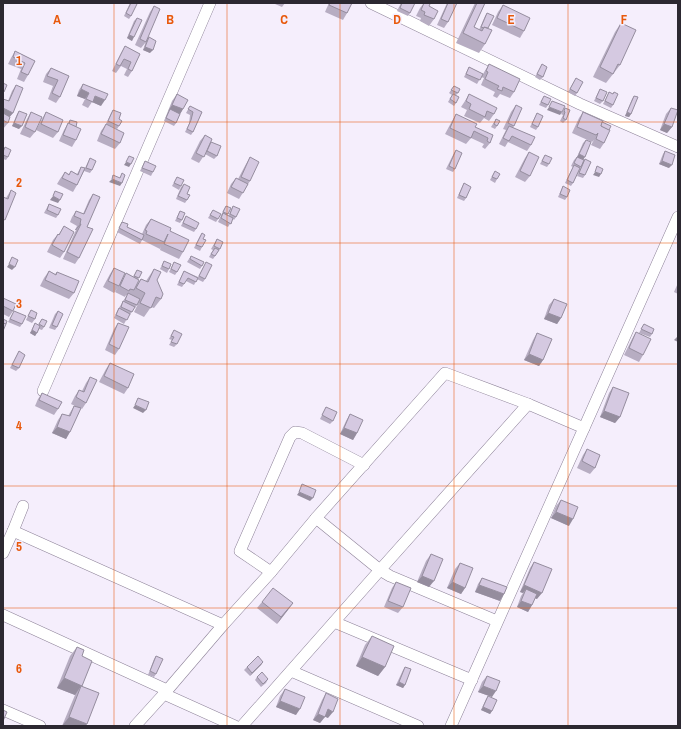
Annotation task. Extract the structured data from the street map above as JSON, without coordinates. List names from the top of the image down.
{
  "grid": {
    "columns": [
      "A",
      "B",
      "C",
      "D",
      "E",
      "F"
    ],
    "rows": [
      "1",
      "2",
      "3",
      "4",
      "5",
      "6"
    ]
  }
}
